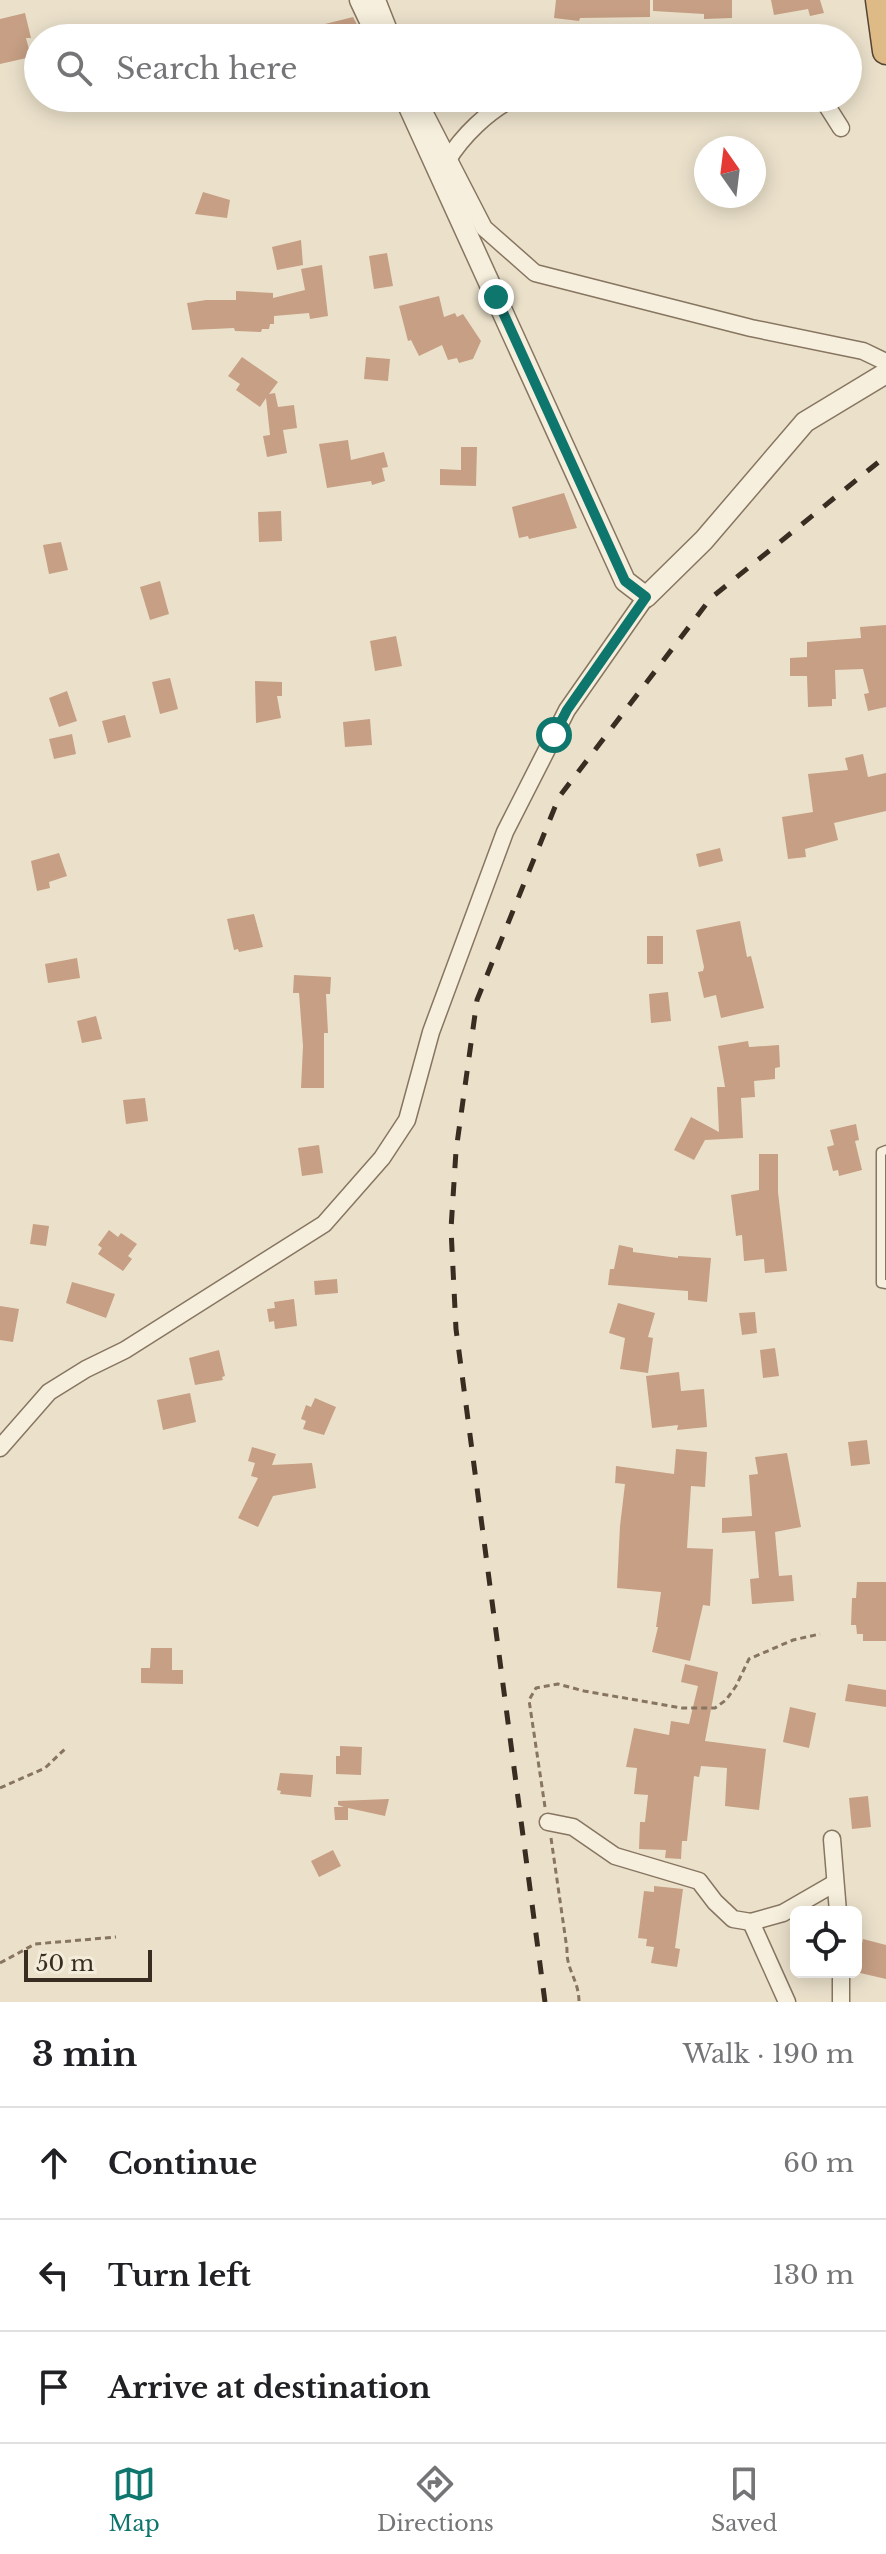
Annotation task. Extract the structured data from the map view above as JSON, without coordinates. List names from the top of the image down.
{
  "scale_bar": "50 m",
  "north": "top",
  "page": {
    "search": "Search here",
    "scale": "50 m",
    "heading": ["3 min", "Walk · 190 m"],
    "list": [
      ["Continue", "60 m"],
      ["Turn left", "130 m"],
      "Arrive at destination"
    ],
    "nav": ["Map", "Directions", "Saved"]
  }
}
